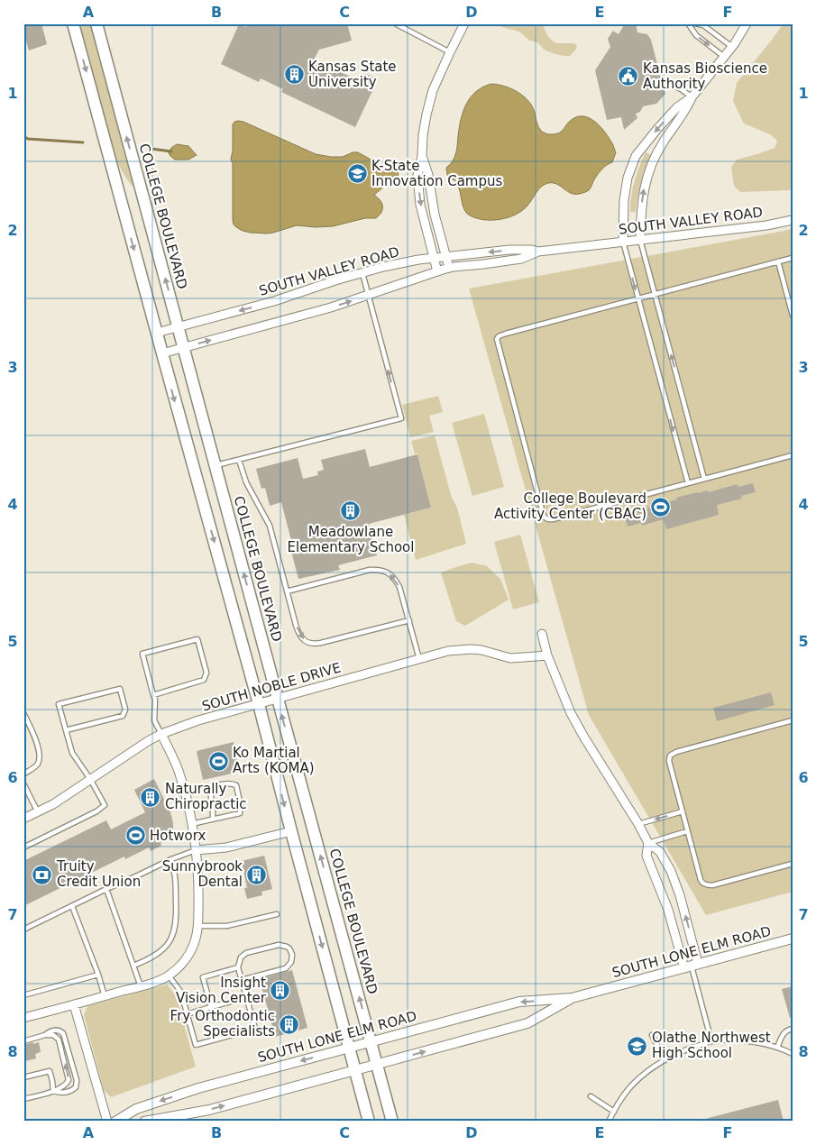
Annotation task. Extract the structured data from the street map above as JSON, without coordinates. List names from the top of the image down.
{
  "streets": {
    "main road": ["COLLEGE BOULEVARD"],
    "street": ["SOUTH VALLEY ROAD", "SOUTH NOBLE DRIVE", "SOUTH LONE ELM ROAD"]
  },
  "crossings": [
    ["COLLEGE BOULEVARD", "SOUTH VALLEY ROAD"],
    ["COLLEGE BOULEVARD", "SOUTH NOBLE DRIVE"],
    ["COLLEGE BOULEVARD", "SOUTH LONE ELM ROAD"]
  ],
  "places": {
    "building": [
      "Kansas State University",
      "Meadowlane Elementary School",
      "Naturally Chiropractic",
      "Sunnybrook Dental",
      "Insight Vision Center",
      "Fry Orthodontic Specialists"
    ],
    "public building": ["Kansas Bioscience Authority"],
    "school or university": ["K-State Innovation Campus", "Olathe Northwest High School"],
    "sports": ["College Boulevard Activity Center (CBAC)", "Ko Martial Arts (KOMA)", "Hotworx"],
    "bank": ["Truity Credit Union"]
  },
  "grid": {
    "columns": [
      "A",
      "B",
      "C",
      "D",
      "E",
      "F"
    ],
    "rows": [
      "1",
      "2",
      "3",
      "4",
      "5",
      "6",
      "7",
      "8"
    ]
  }
}
